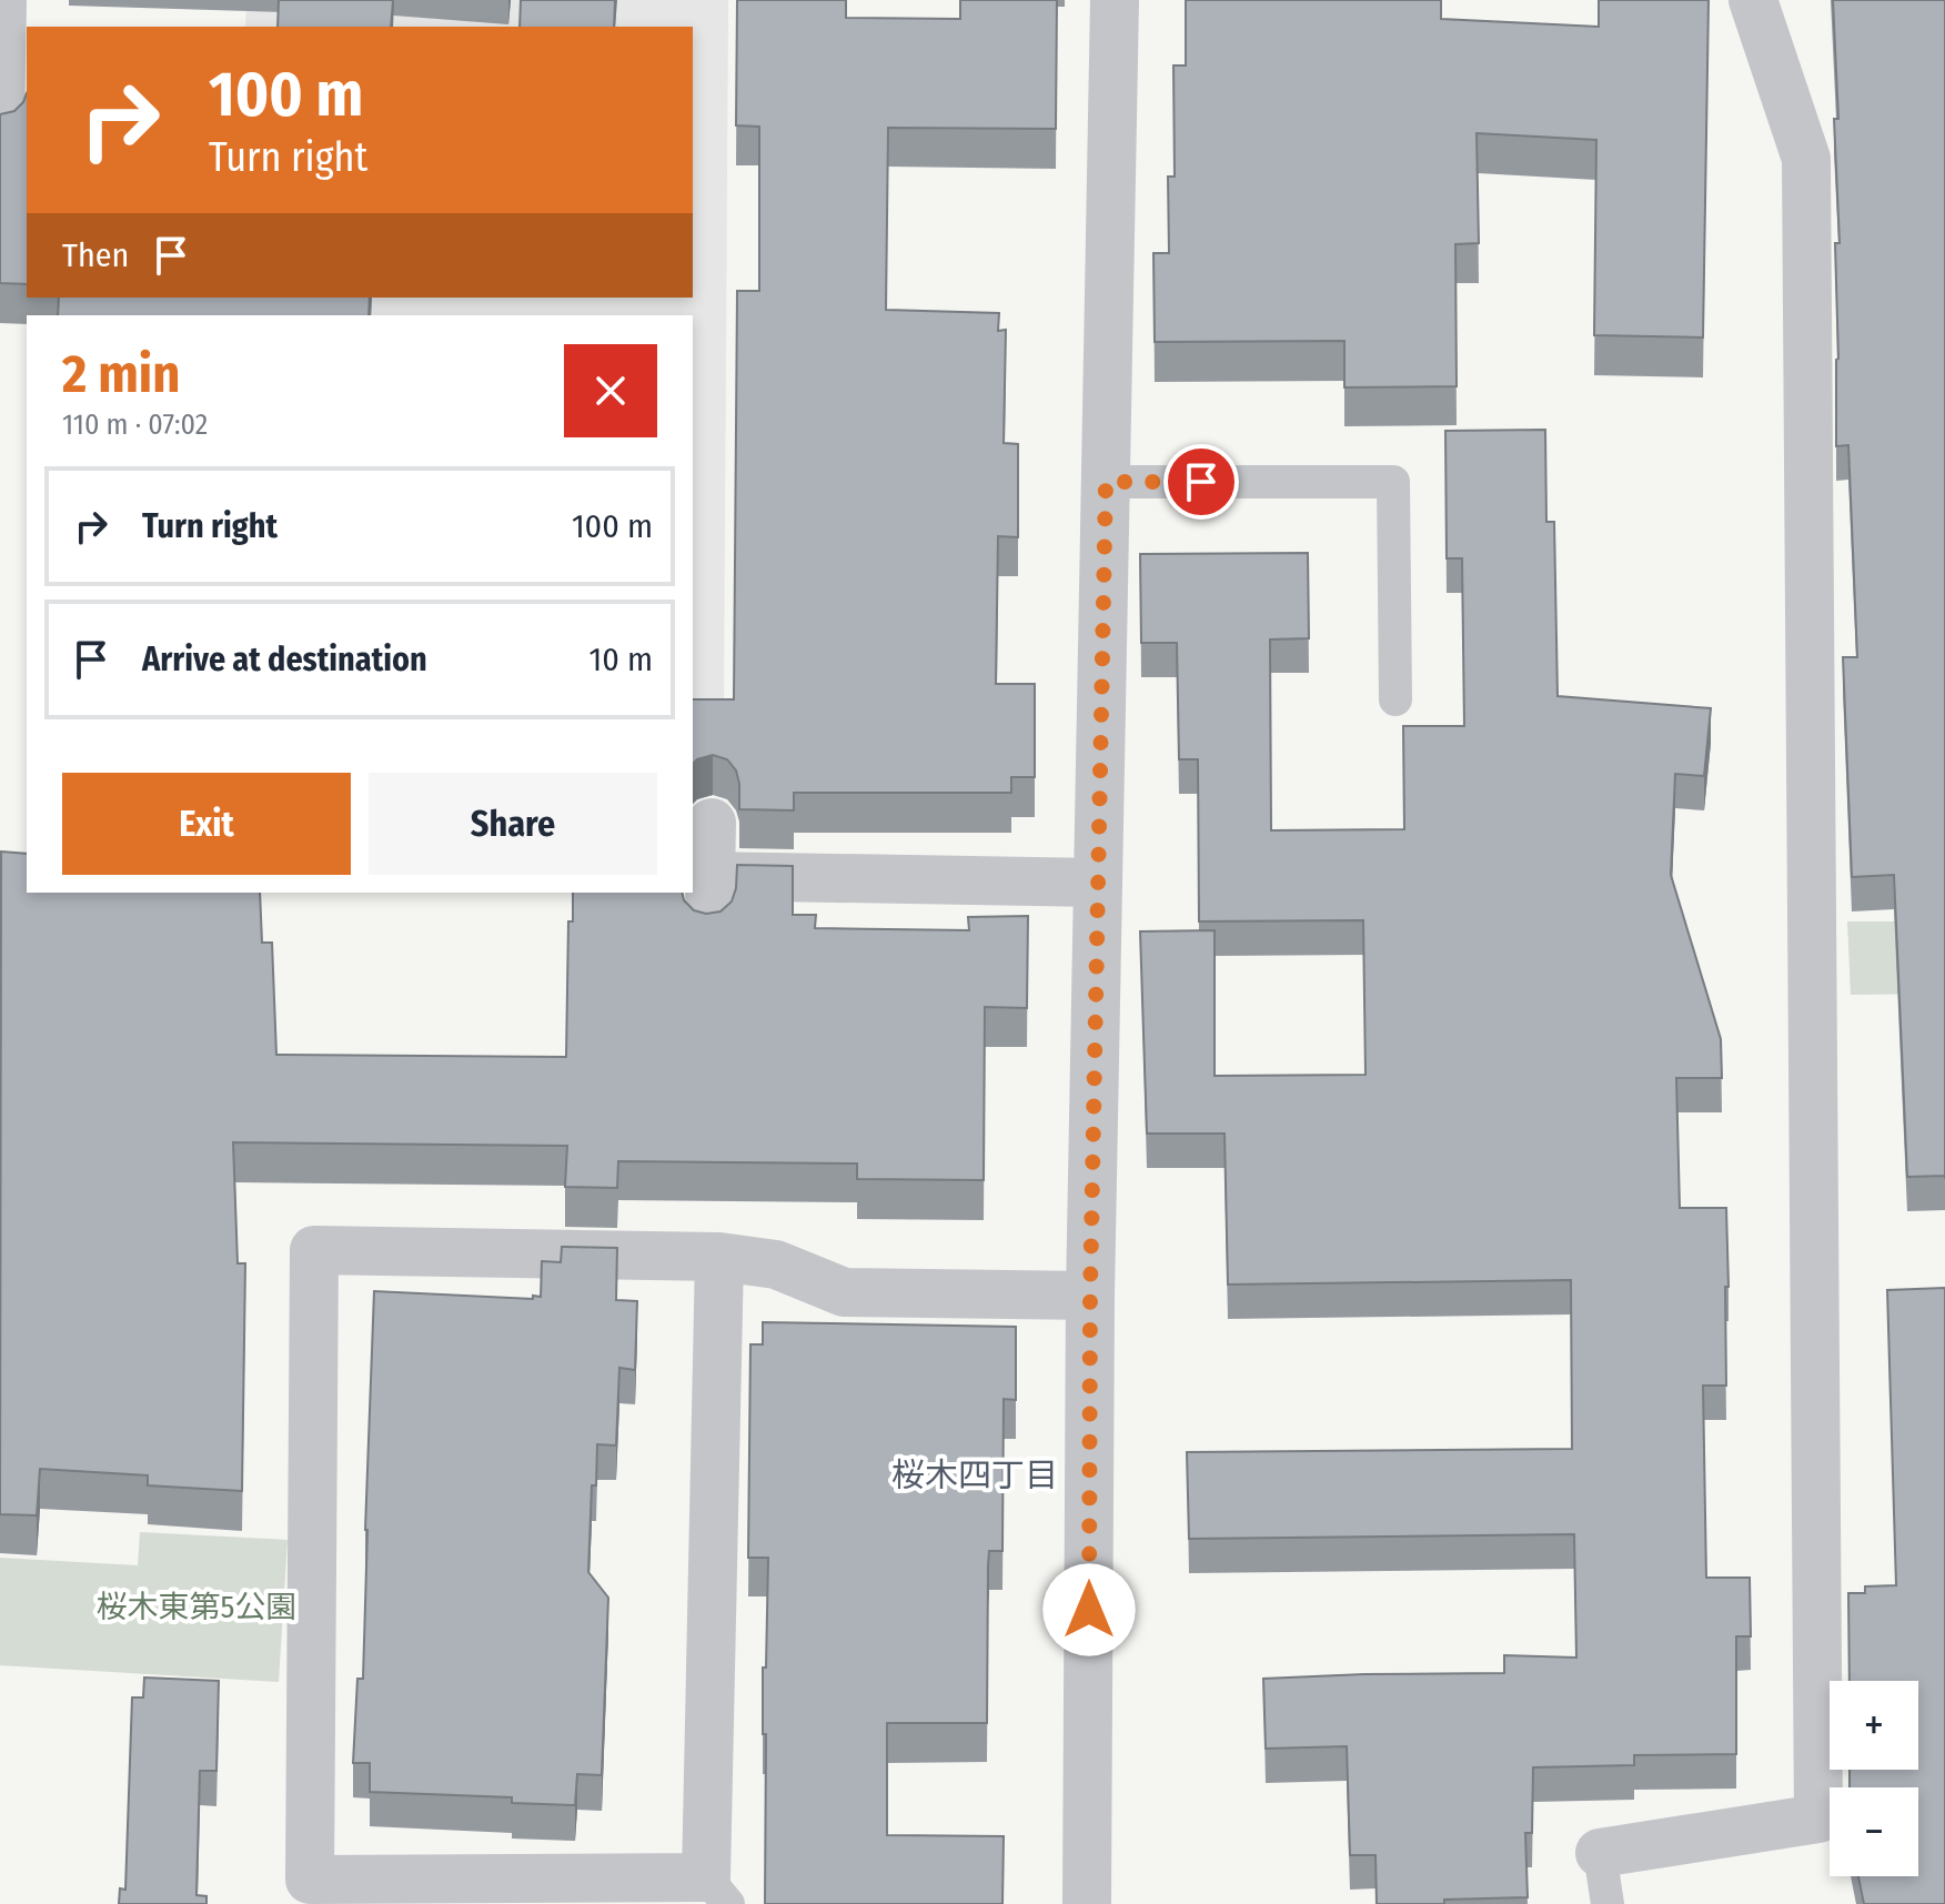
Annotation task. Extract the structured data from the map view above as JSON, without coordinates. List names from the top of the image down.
{
  "districts": ["桜木四丁目"],
  "parks": ["桜木東第5公園"],
  "page": {
    "turn": ["100 m", "Turn right"],
    "then": "Then",
    "heading": ["2 min", "110 m · 07:02"],
    "list": [
      {
        "name": "Turn right",
        "value": "100 m"
      },
      {
        "name": "Arrive at destination",
        "value": "10 m"
      }
    ],
    "buttons": ["Exit", "Share"],
    "map_buttons": ["+", "−"]
  }
}
